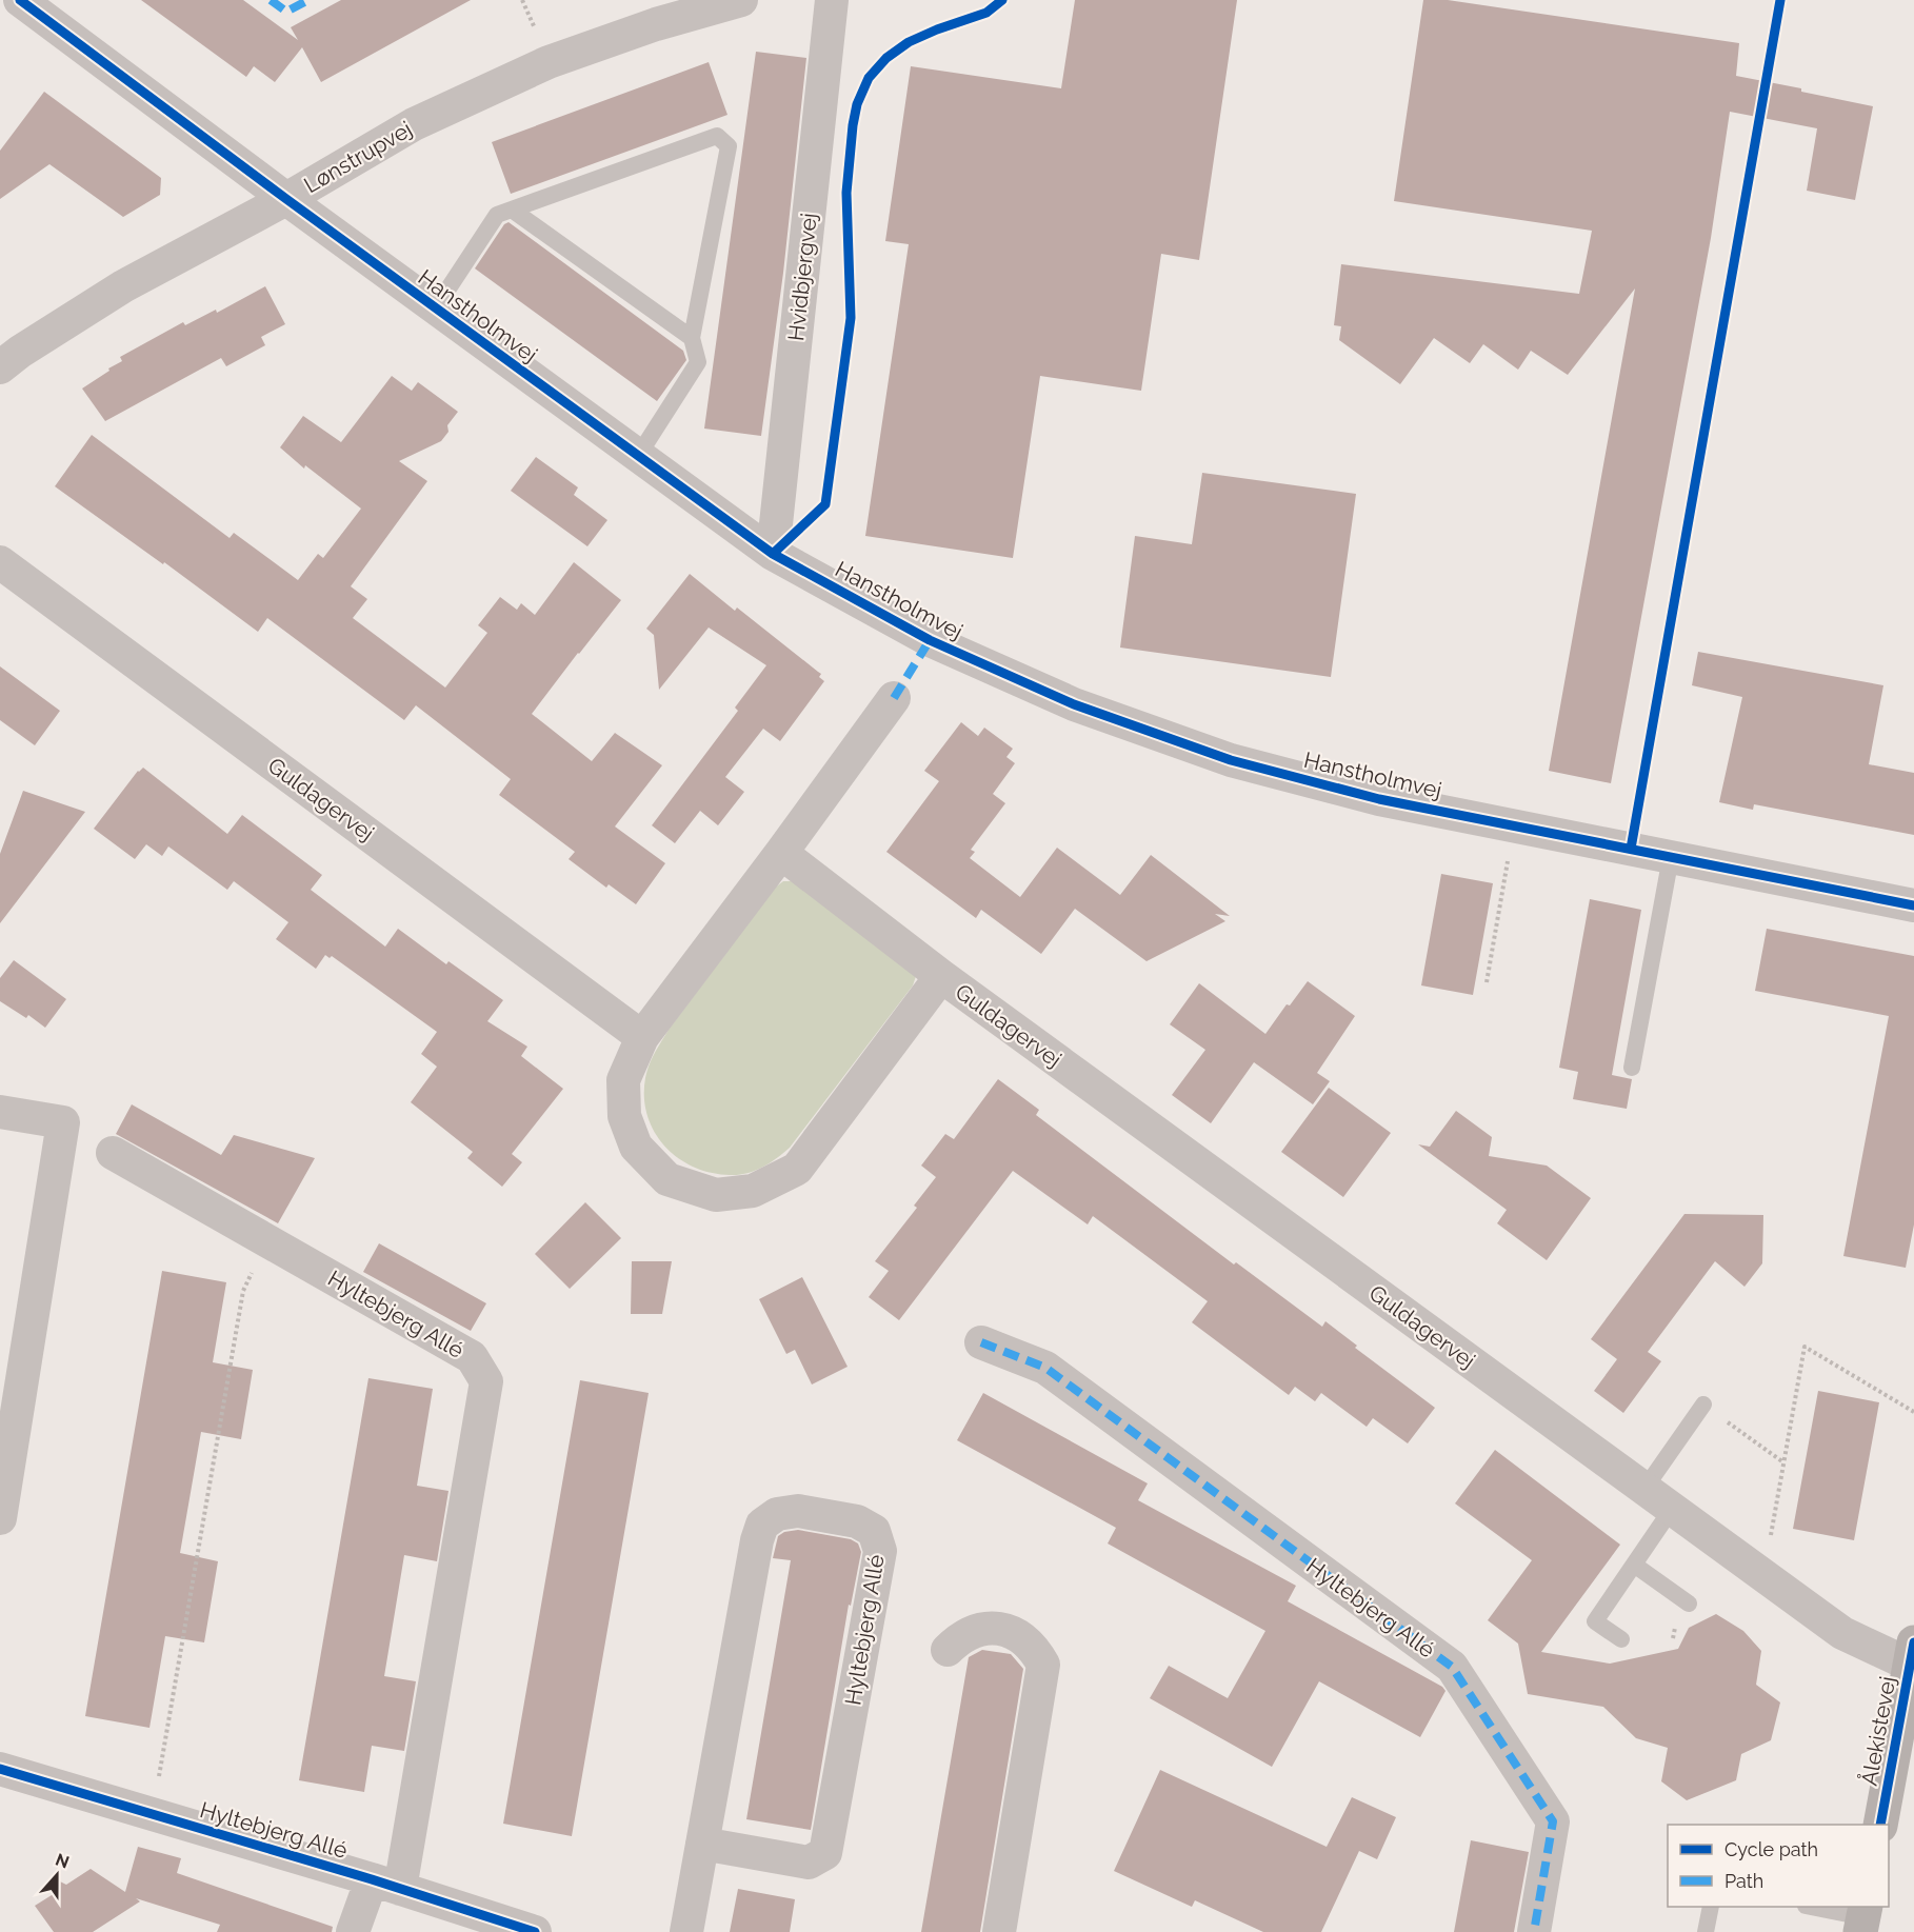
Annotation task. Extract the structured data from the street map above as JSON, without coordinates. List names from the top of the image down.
{
  "streets": {
    "street": [
      "Lønstrupvej",
      "Hvidbjergvej",
      "Hanstholmvej",
      "Guldagervej",
      "Hyltebjerg Allé",
      "Ålekistevej"
    ]
  },
  "crossings": [
    ["Lønstrupvej", "Hanstholmvej"],
    ["Hvidbjergvej", "Hanstholmvej"],
    ["Guldagervej", "Ålekistevej"]
  ],
  "legend": ["Cycle path", "Path"],
  "north": "top"
}
